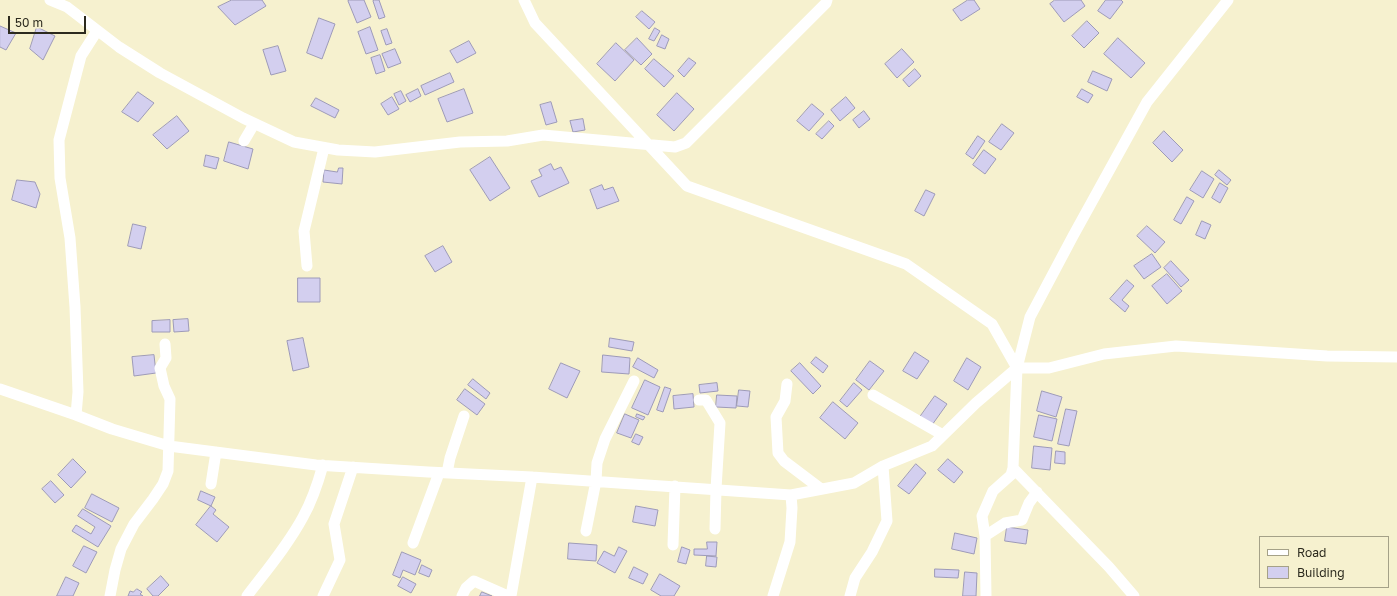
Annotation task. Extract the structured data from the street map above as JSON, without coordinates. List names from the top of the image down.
{
  "legend": ["Road", "Building"],
  "scale_bar": "50 m"
}
